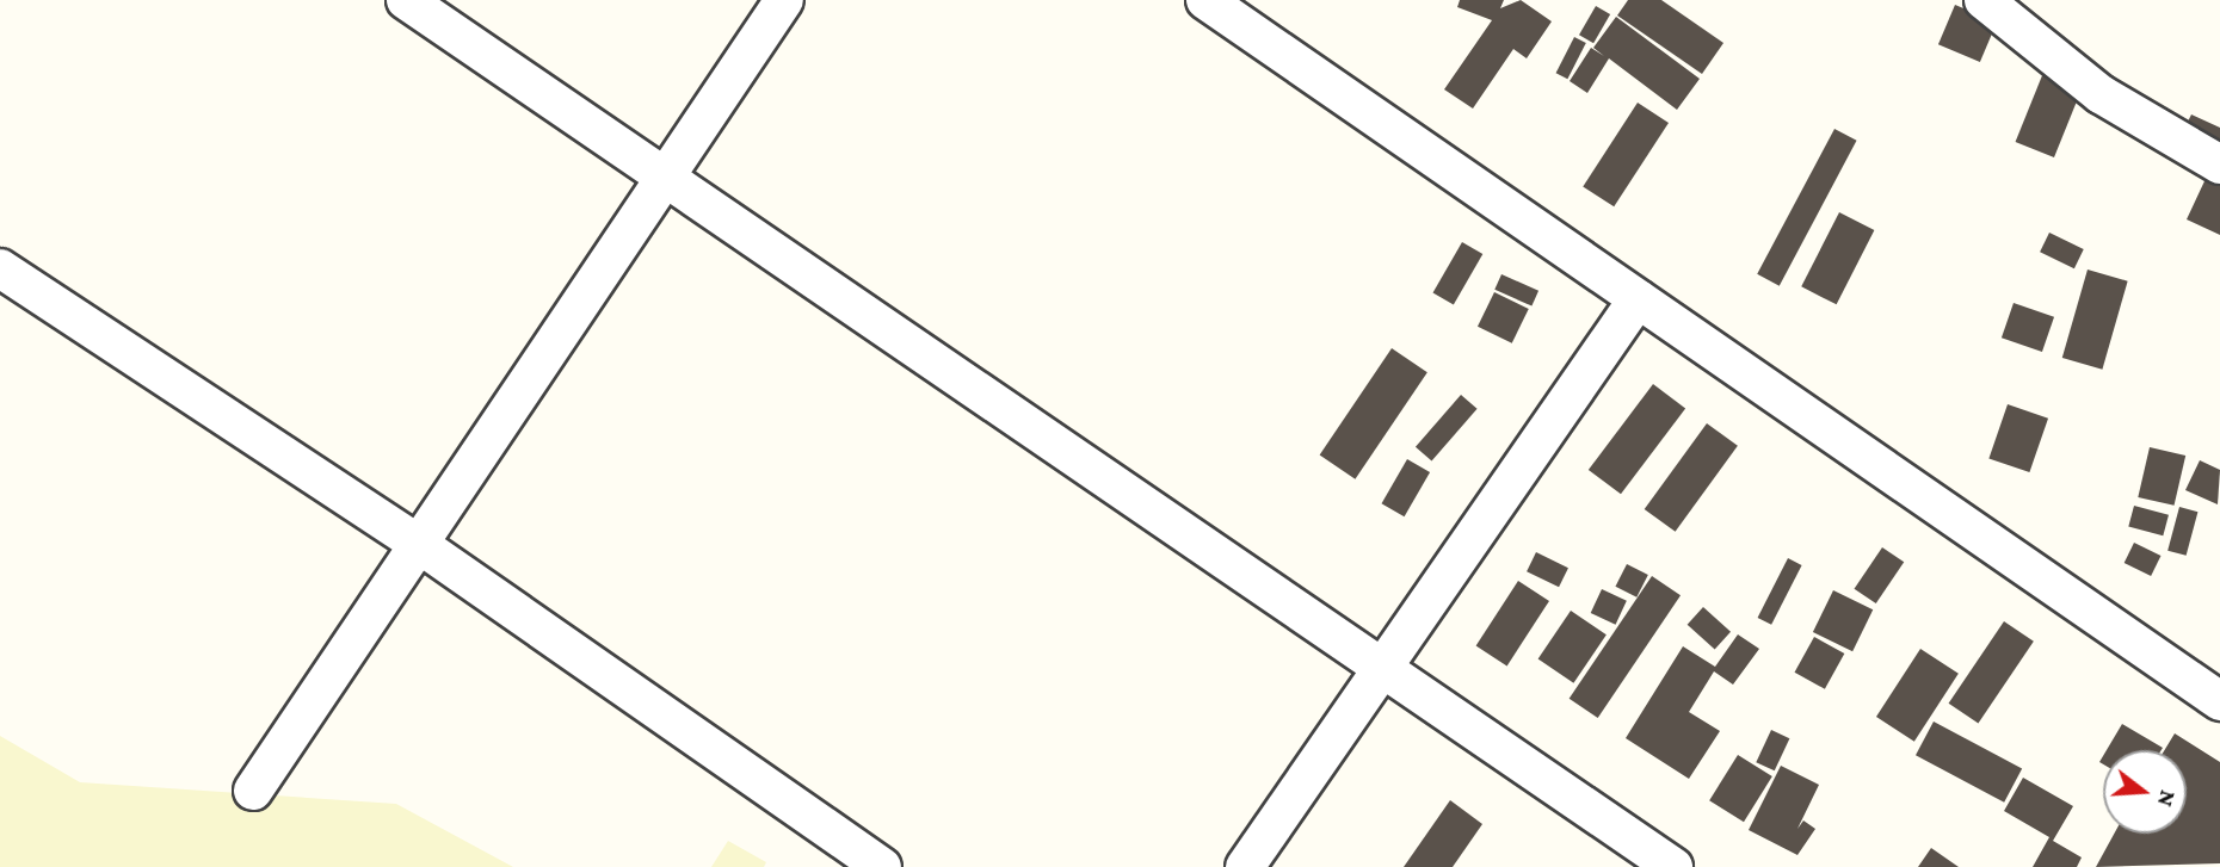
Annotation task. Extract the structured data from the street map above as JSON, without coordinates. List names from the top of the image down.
{
  "north": "right"
}
